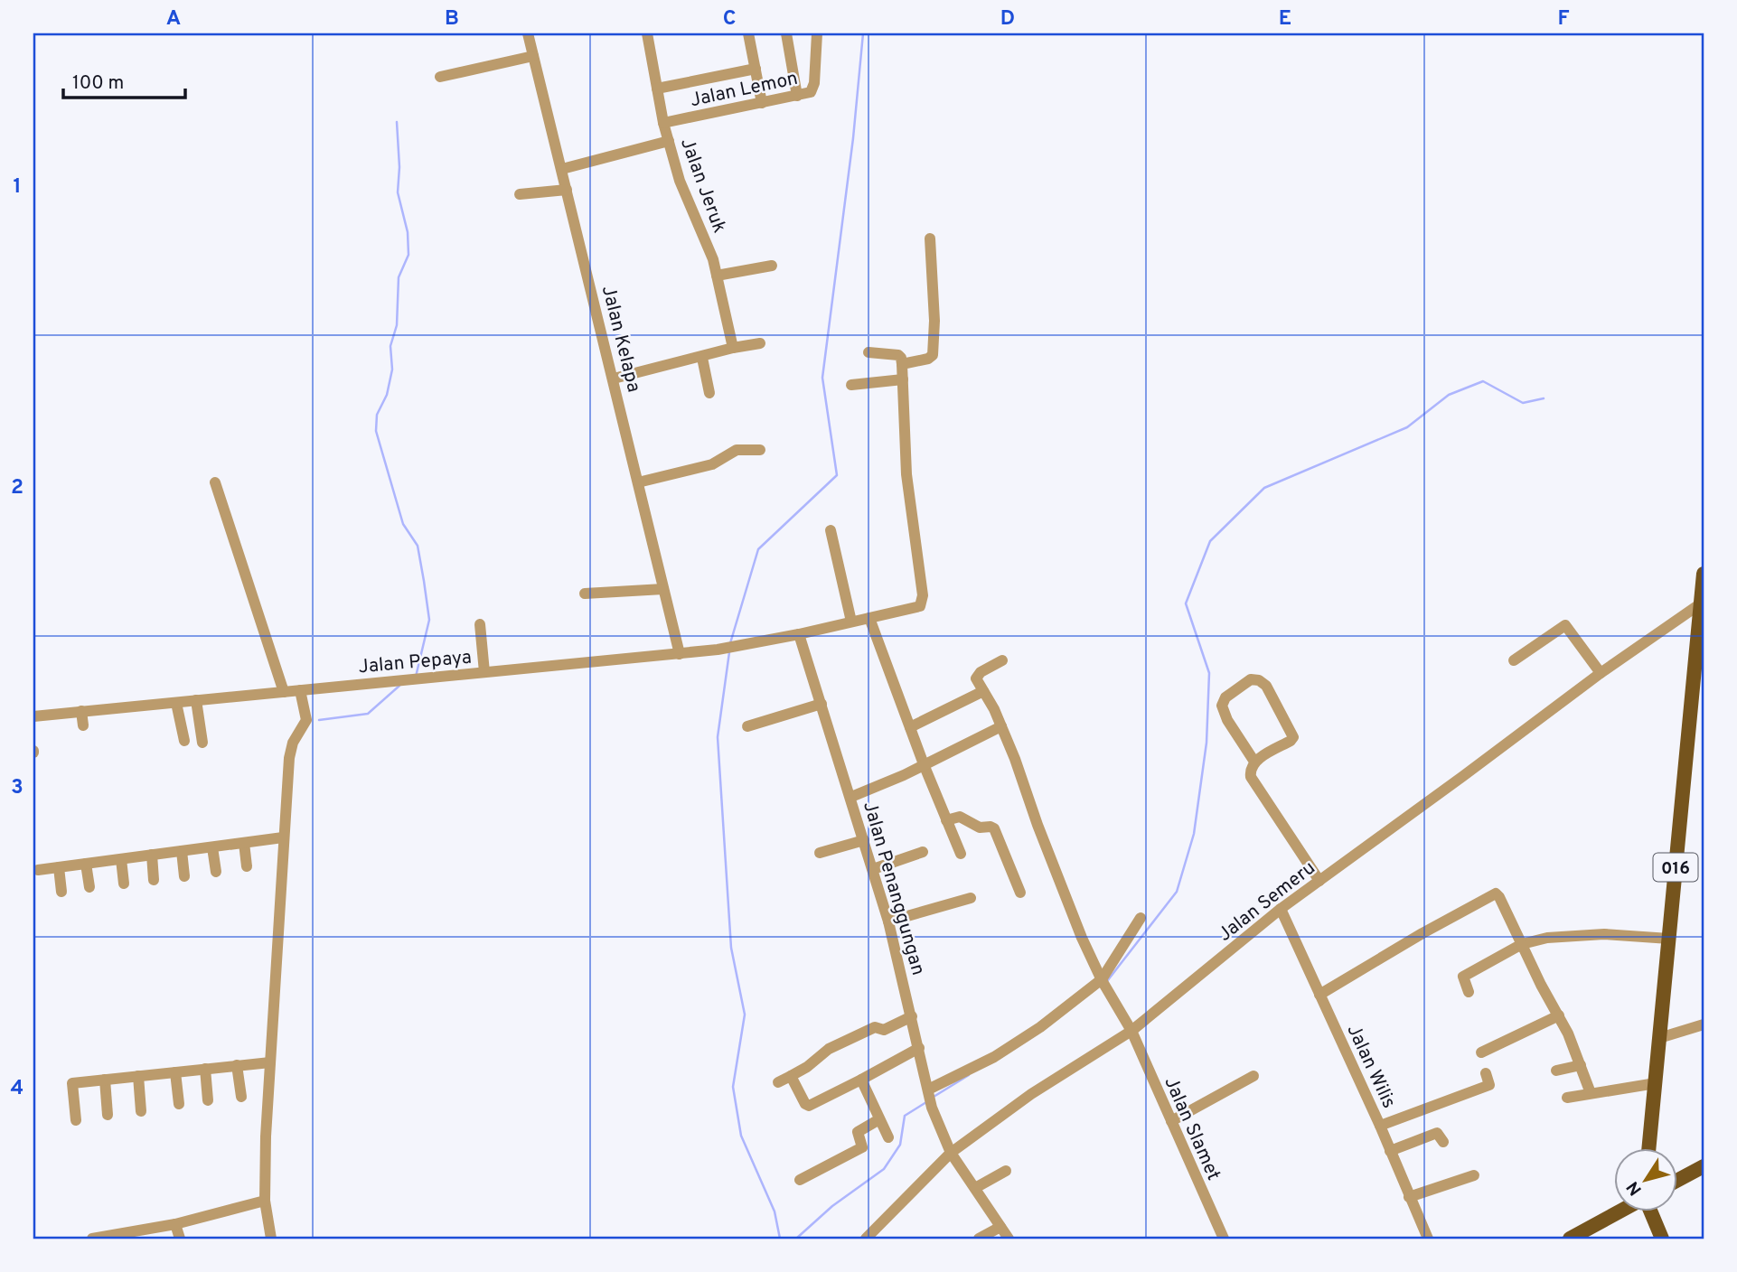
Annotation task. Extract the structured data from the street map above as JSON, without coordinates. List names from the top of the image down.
{
  "streets": {
    "main road": ["016"],
    "street": [
      "Jalan Lemon",
      "Jalan Jeruk",
      "Jalan Kelapa",
      "Jalan Pepaya",
      "Jalan Penanggungan",
      "Jalan Semeru",
      "Jalan Wilis",
      "Jalan Slamet"
    ]
  },
  "crossings": [
    ["Jalan Lemon", "Jalan Jeruk"],
    ["Jalan Kelapa", "Jalan Pepaya"],
    ["Jalan Pepaya", "Jalan Penanggungan"],
    ["016", "Jalan Semeru"],
    ["Jalan Penanggungan", "Jalan Semeru"],
    ["Jalan Semeru", "Jalan Wilis"],
    ["Jalan Semeru", "Jalan Slamet"]
  ],
  "scale_bar": "100 m",
  "north": "bottom left",
  "grid": {
    "columns": [
      "A",
      "B",
      "C",
      "D",
      "E",
      "F"
    ],
    "rows": [
      "1",
      "2",
      "3",
      "4"
    ]
  }
}
